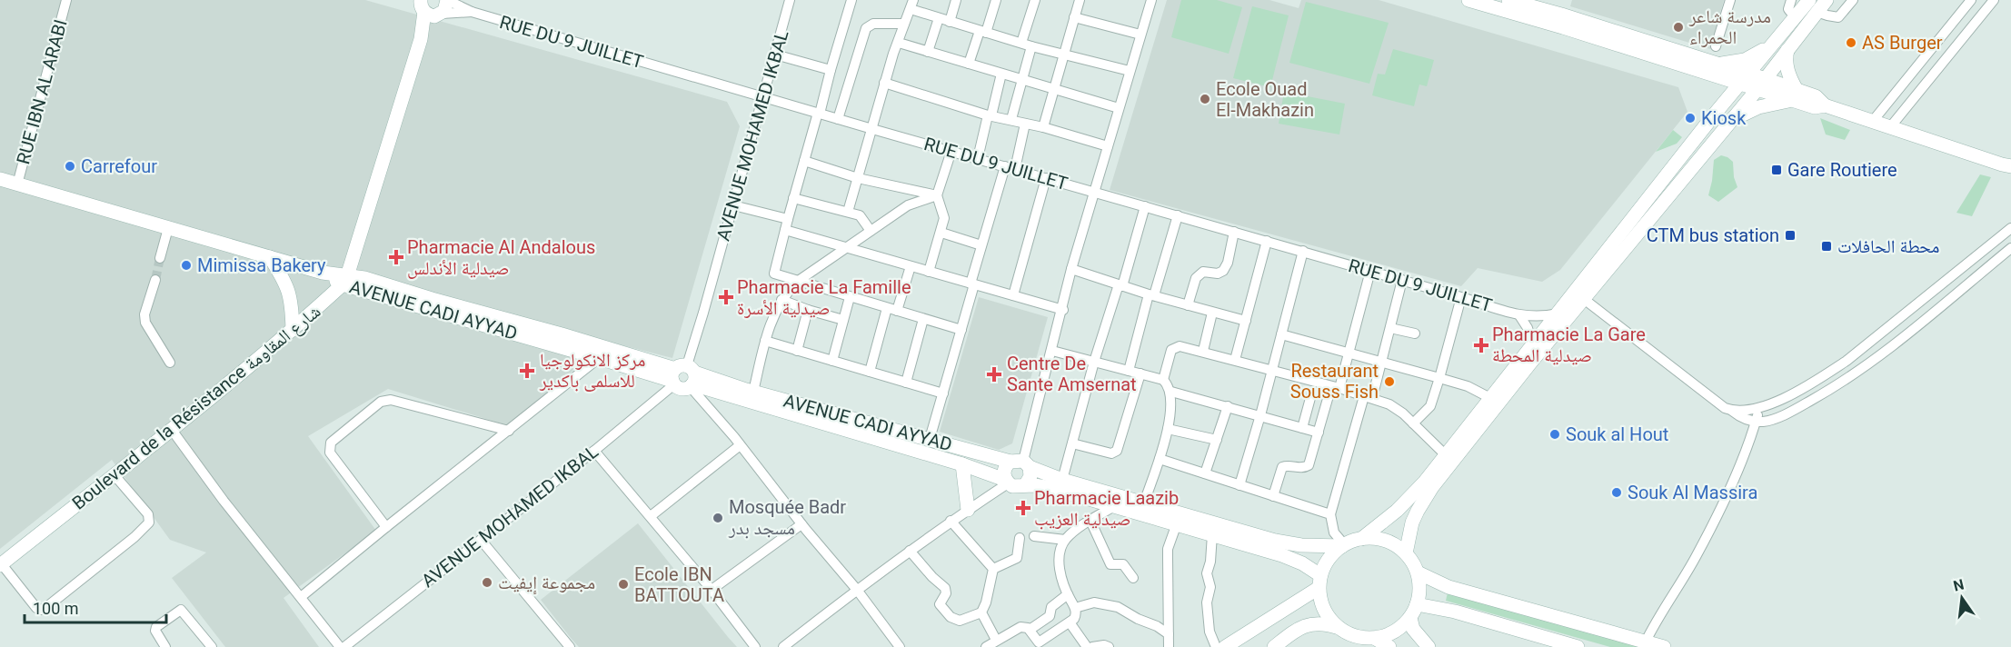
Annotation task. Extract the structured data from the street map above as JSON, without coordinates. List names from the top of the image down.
{
  "streets": {
    "main road": ["AVENUE CADI AYYAD", "Boulevard de la Résistance شارع المقاومة"],
    "street": ["RUE DU 9 JUILLET", "RUE IBN AL ARABI", "AVENUE MOHAMED IKBAL"]
  },
  "crossings": [
    ["RUE DU 9 JUILLET", "AVENUE MOHAMED IKBAL"],
    ["RUE IBN AL ARABI", "AVENUE CADI AYYAD"],
    ["AVENUE MOHAMED IKBAL", "AVENUE CADI AYYAD"],
    ["AVENUE CADI AYYAD", "Boulevard de la Résistance شارع المقاومة"]
  ],
  "places": {
    "other": [
      "مدرسة شاعر الحمراء",
      "AS Burger",
      "Ecole Ouad El-Makhazin",
      "Kiosk",
      "Carrefour",
      "Mimissa Bakery",
      "Restaurant Souss Fish",
      "Souk al Hout",
      "Souk Al Massira",
      "Mosquée Badr مسجد بدر",
      "مجموعة إيفيت",
      "Ecole IBN BATTOUTA"
    ],
    "transit": ["Gare Routiere", "CTM bus station", "محطة الحافلات"],
    "health": [
      "Pharmacie Al Andalous صيدلية الأندلس",
      "Pharmacie La Famille صيدلية الأسرة",
      "Pharmacie La Gare صيدلية المحطة",
      "مركز الانكولوجيا للاسلمى باكدير",
      "Centre De Sante Amsernat",
      "Pharmacie Laazib صيدلية العزيب"
    ]
  },
  "scale_bar": "100 m",
  "north": "top"
}
